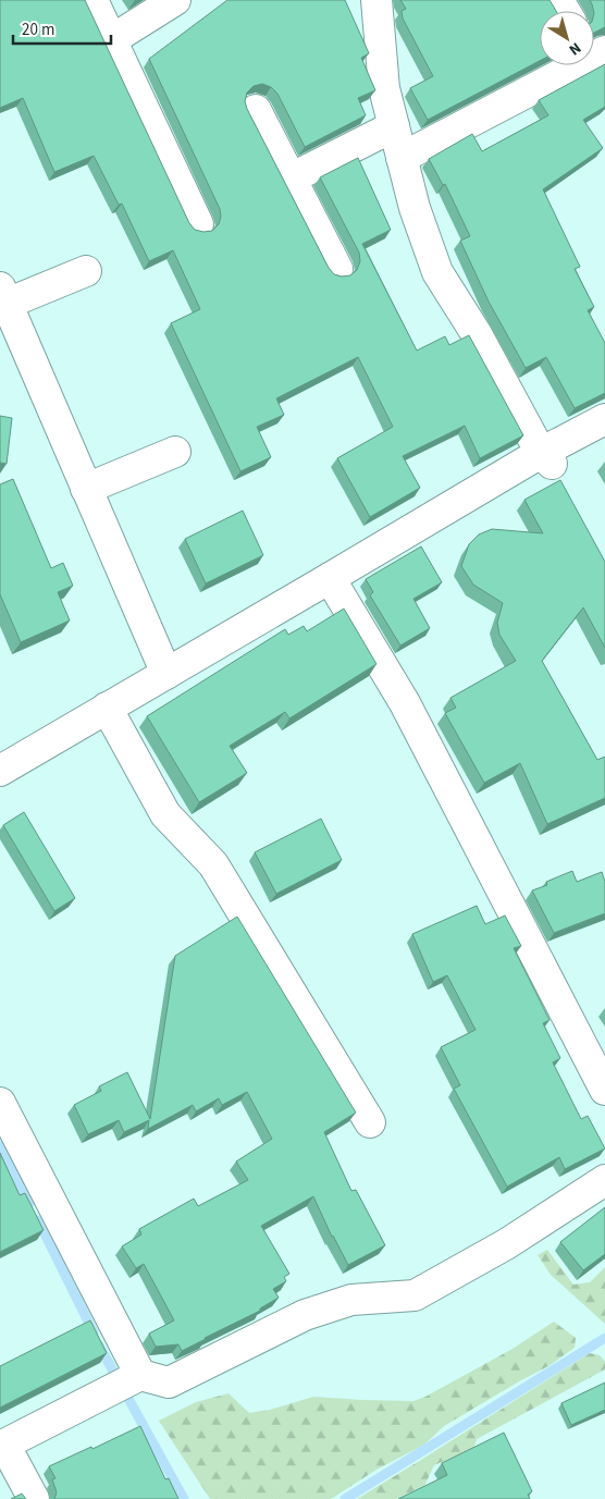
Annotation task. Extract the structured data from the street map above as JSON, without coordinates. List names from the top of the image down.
{
  "scale_bar": "20 m",
  "north": "bottom right"
}
